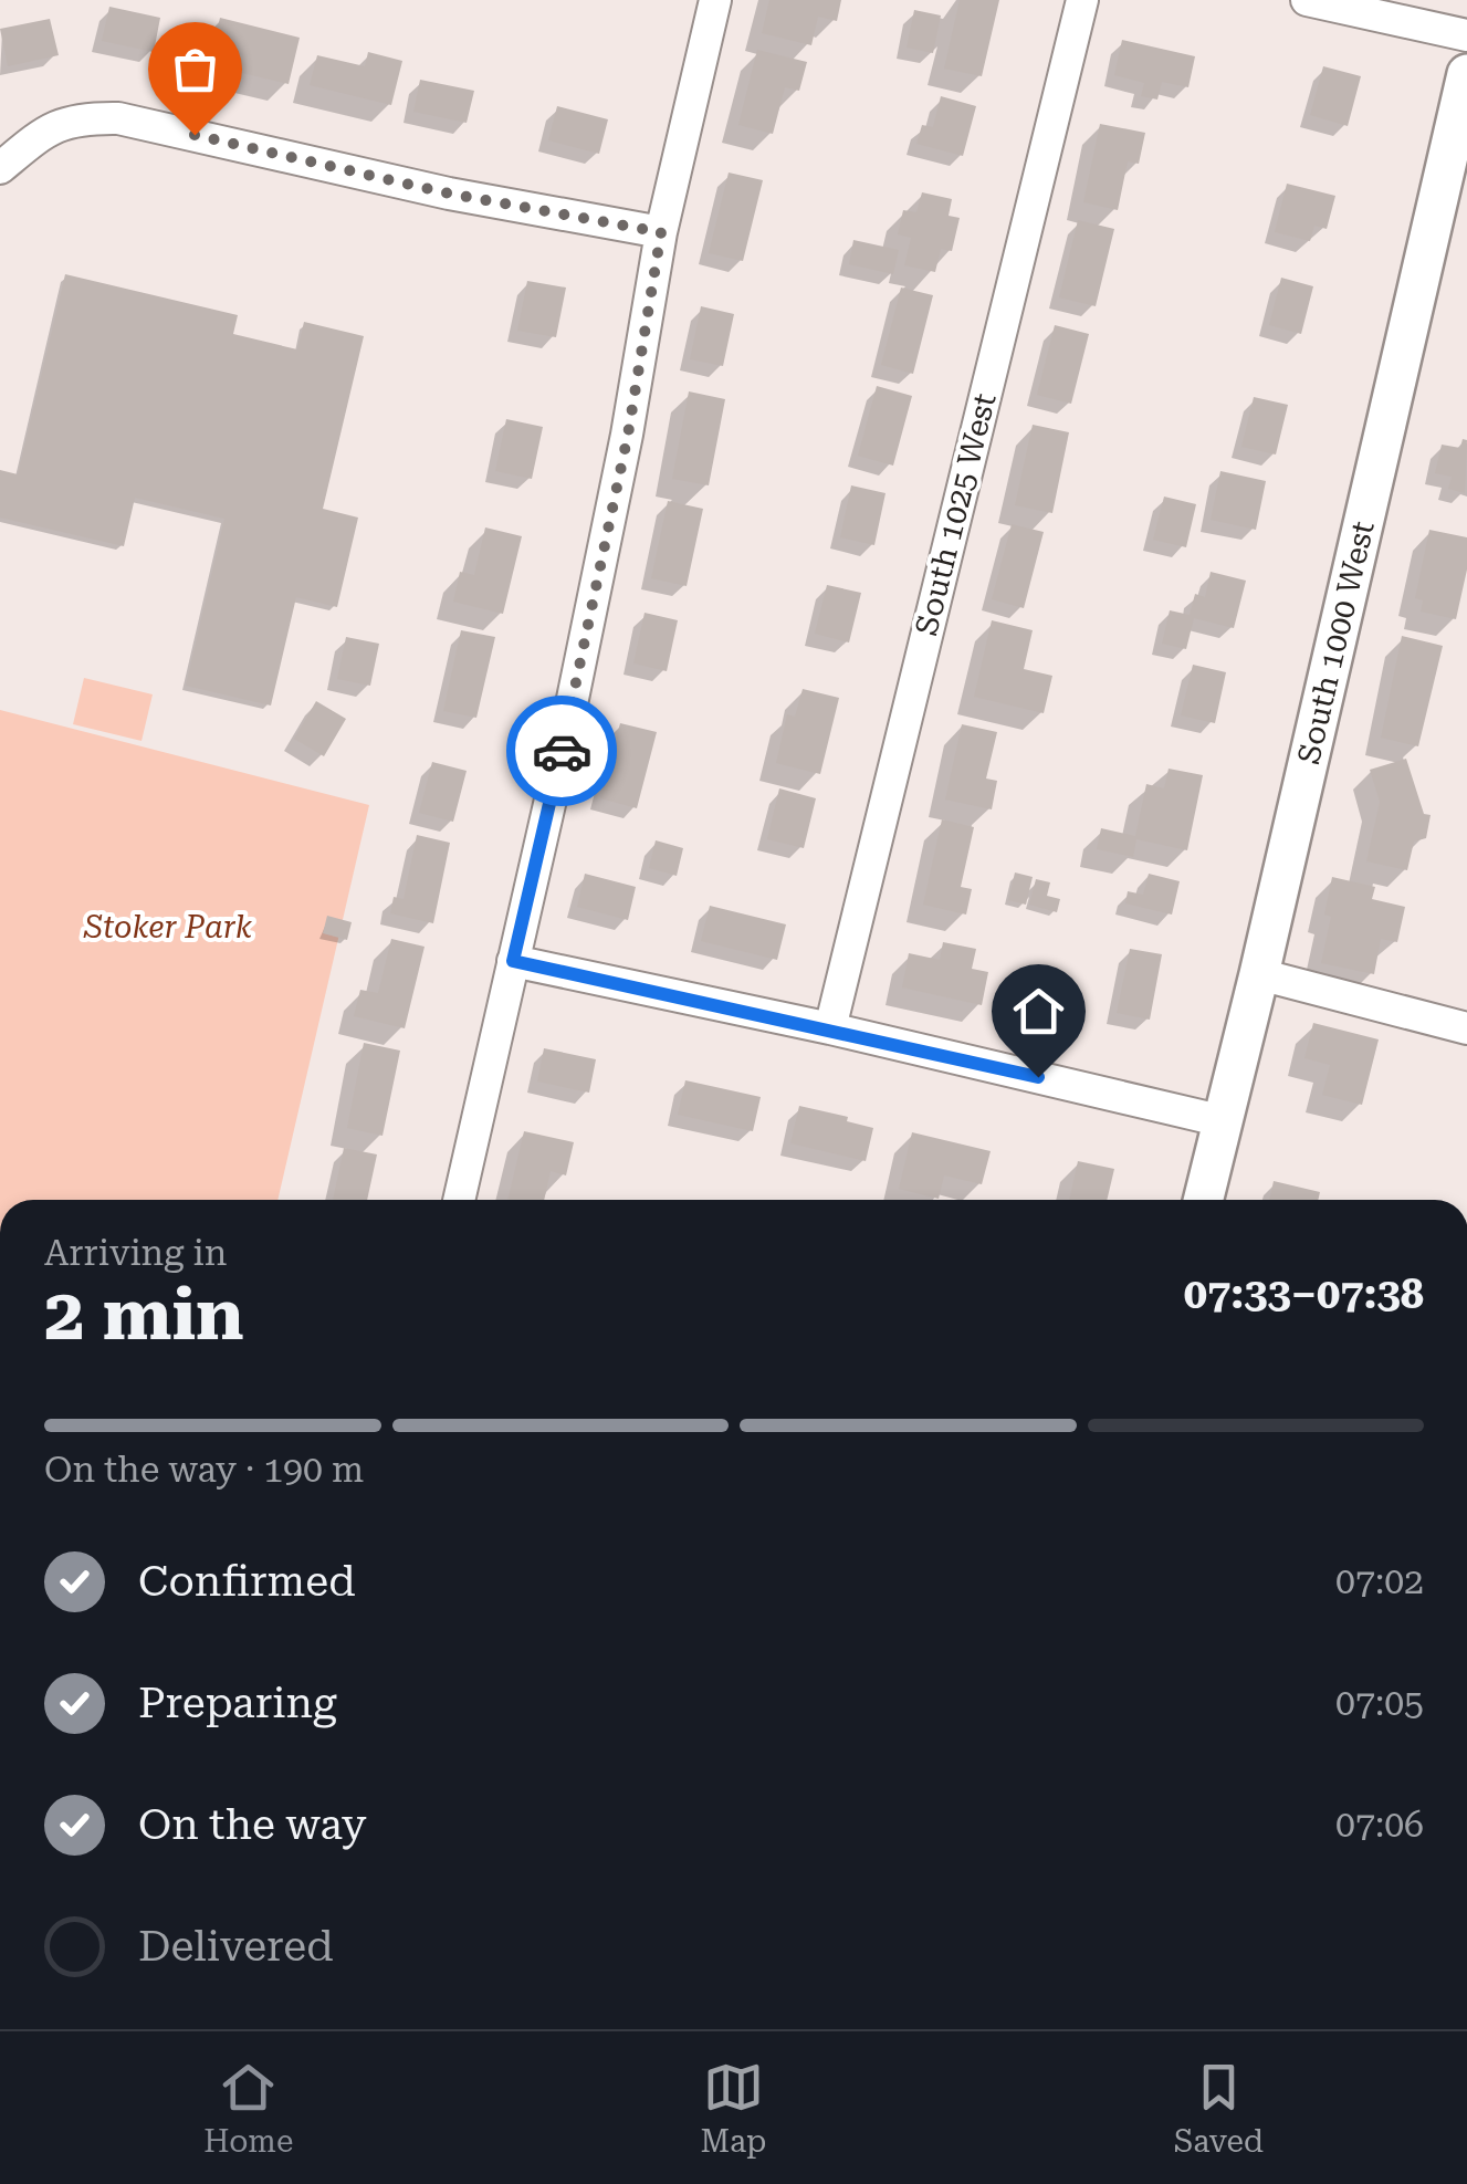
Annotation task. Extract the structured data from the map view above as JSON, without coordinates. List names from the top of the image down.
{
  "streets": {
    "main road": ["South 1000 West"],
    "street": ["South 1025 West"]
  },
  "parks": ["Stoker Park"],
  "page": {
    "heading": ["2 min", "Arriving in", "07:33–07:38"],
    "bar": "On the way · 190 m",
    "list": [
      ["Confirmed", "07:02"],
      ["Preparing", "07:05"],
      ["On the way", "07:06"],
      "Delivered"
    ],
    "tabs": ["Home", "Map", "Saved"]
  }
}
